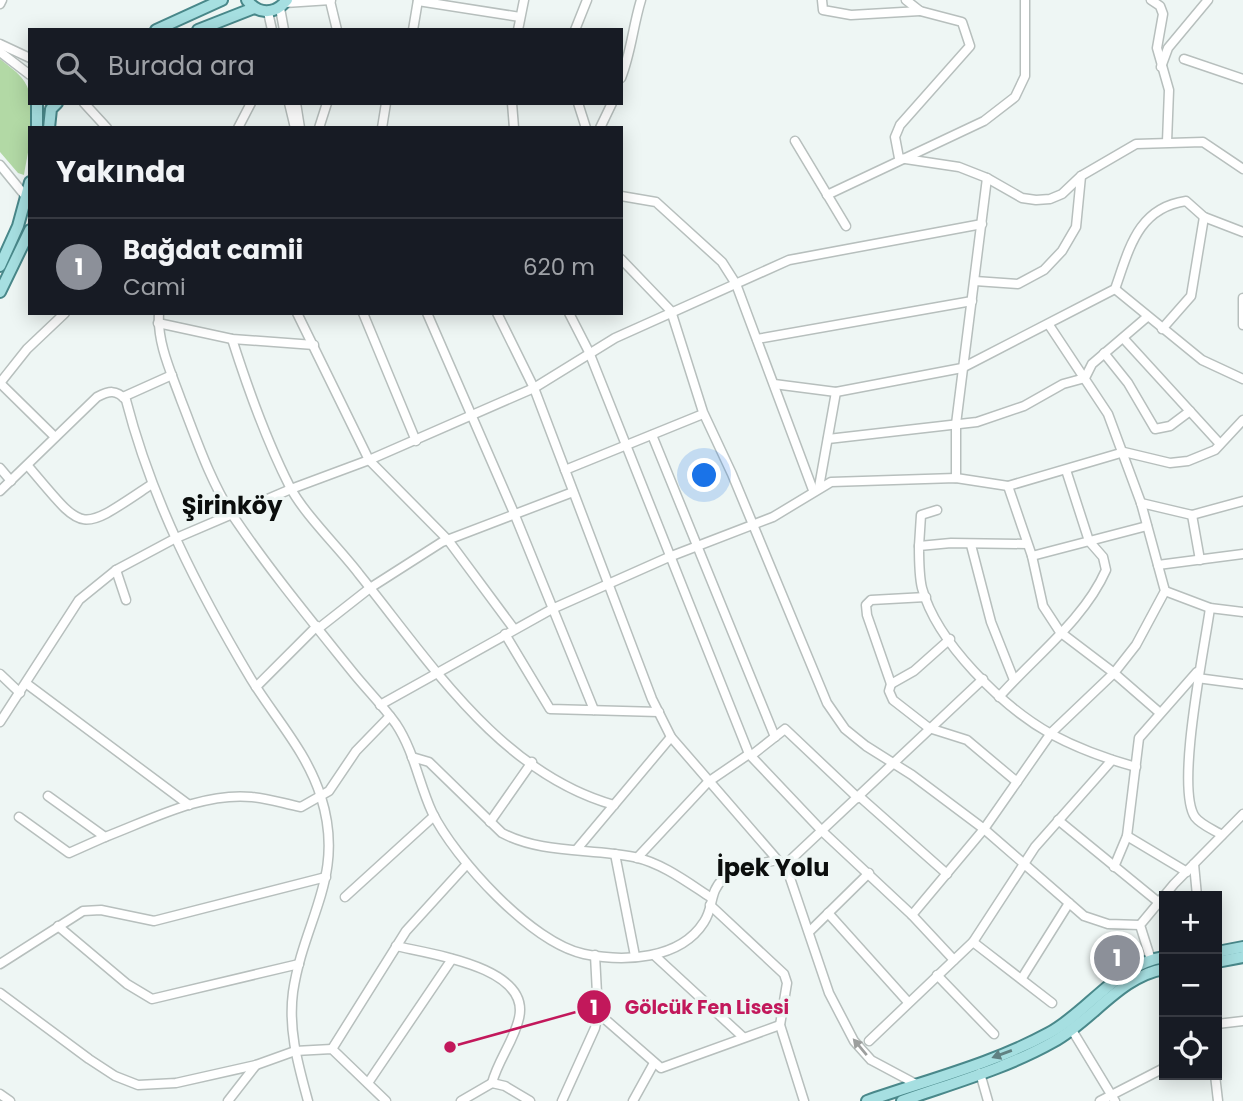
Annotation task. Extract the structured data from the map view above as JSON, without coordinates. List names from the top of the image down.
{
  "districts": ["Şirinköy", "İpek Yolu"],
  "places": ["Gölcük Fen Lisesi"],
  "page": {
    "search": "Burada ara",
    "heading": "Yakında",
    "list": [
      {
        "mark": "1",
        "name": "Bağdat camii",
        "note": "Cami",
        "value": "620 m"
      }
    ],
    "map_buttons": ["+", "−"],
    "pins": "1"
  }
}
